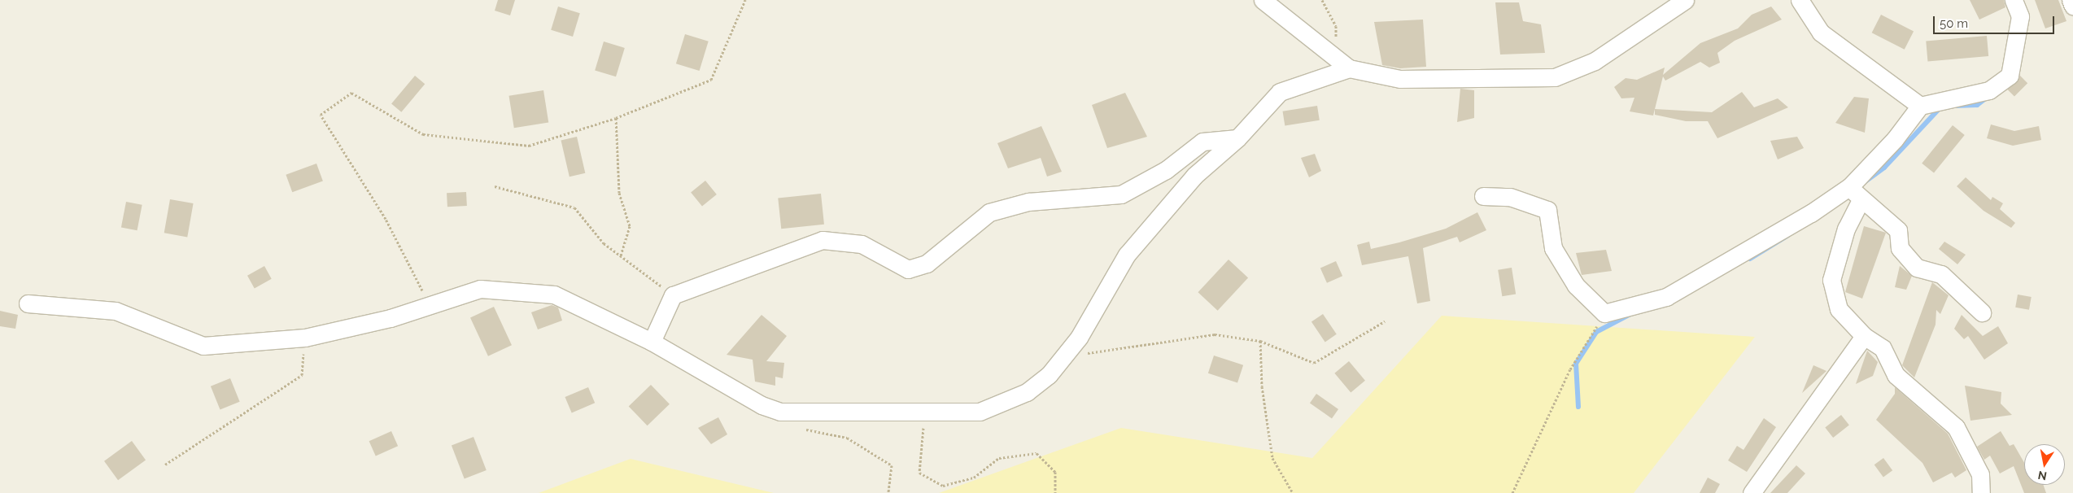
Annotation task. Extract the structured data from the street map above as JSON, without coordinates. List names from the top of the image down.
{
  "scale_bar": "50 m",
  "north": "bottom"
}
